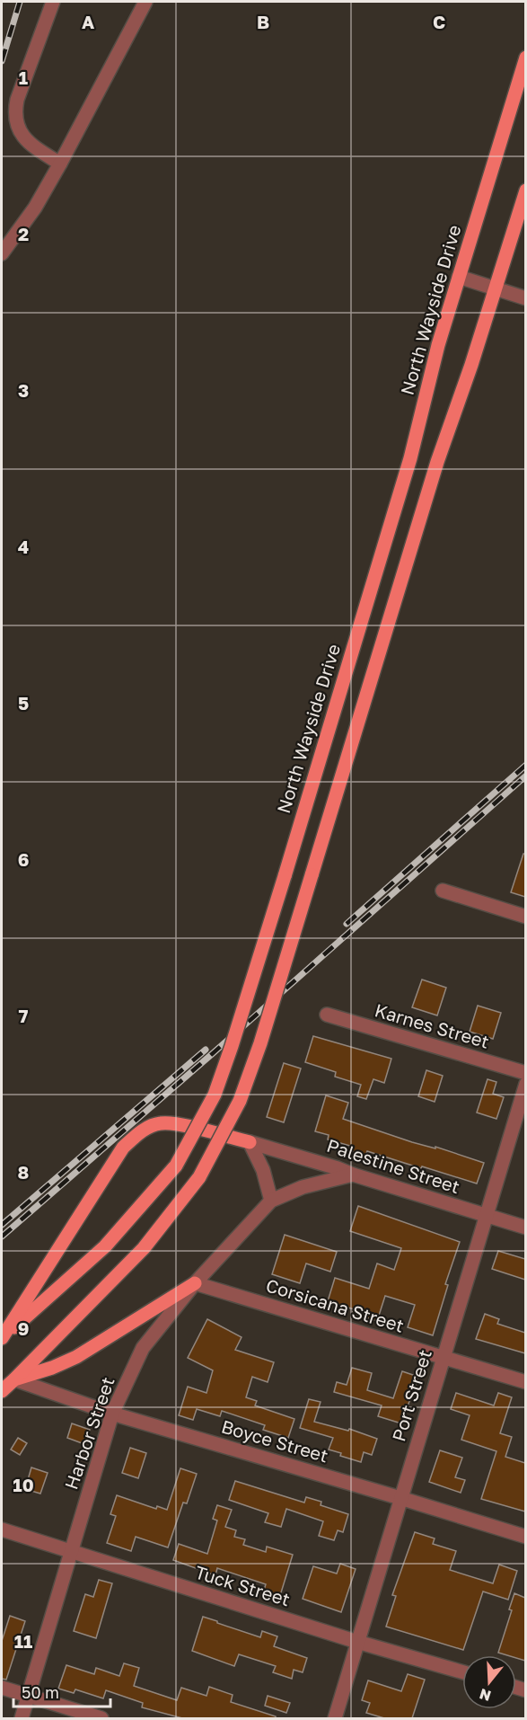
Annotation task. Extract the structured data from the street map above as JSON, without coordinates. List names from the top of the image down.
{
  "streets": {
    "main road": ["North Wayside Drive"],
    "street": [
      "Karnes Street",
      "Palestine Street",
      "Corsicana Street",
      "Port Street",
      "Harbor Street",
      "Boyce Street",
      "Tuck Street"
    ]
  },
  "crossings": [
    ["Palestine Street", "Port Street"],
    ["Corsicana Street", "Port Street"],
    ["Corsicana Street", "Harbor Street"],
    ["Port Street", "Boyce Street"],
    ["Port Street", "Tuck Street"],
    ["Harbor Street", "Boyce Street"],
    ["Harbor Street", "Tuck Street"]
  ],
  "scale_bar": "50 m",
  "north": "bottom",
  "grid": {
    "columns": ["A", "B", "C"],
    "rows": [
      "1",
      "2",
      "3",
      "4",
      "5",
      "6",
      "7",
      "8",
      "9",
      "10",
      "11"
    ]
  }
}
